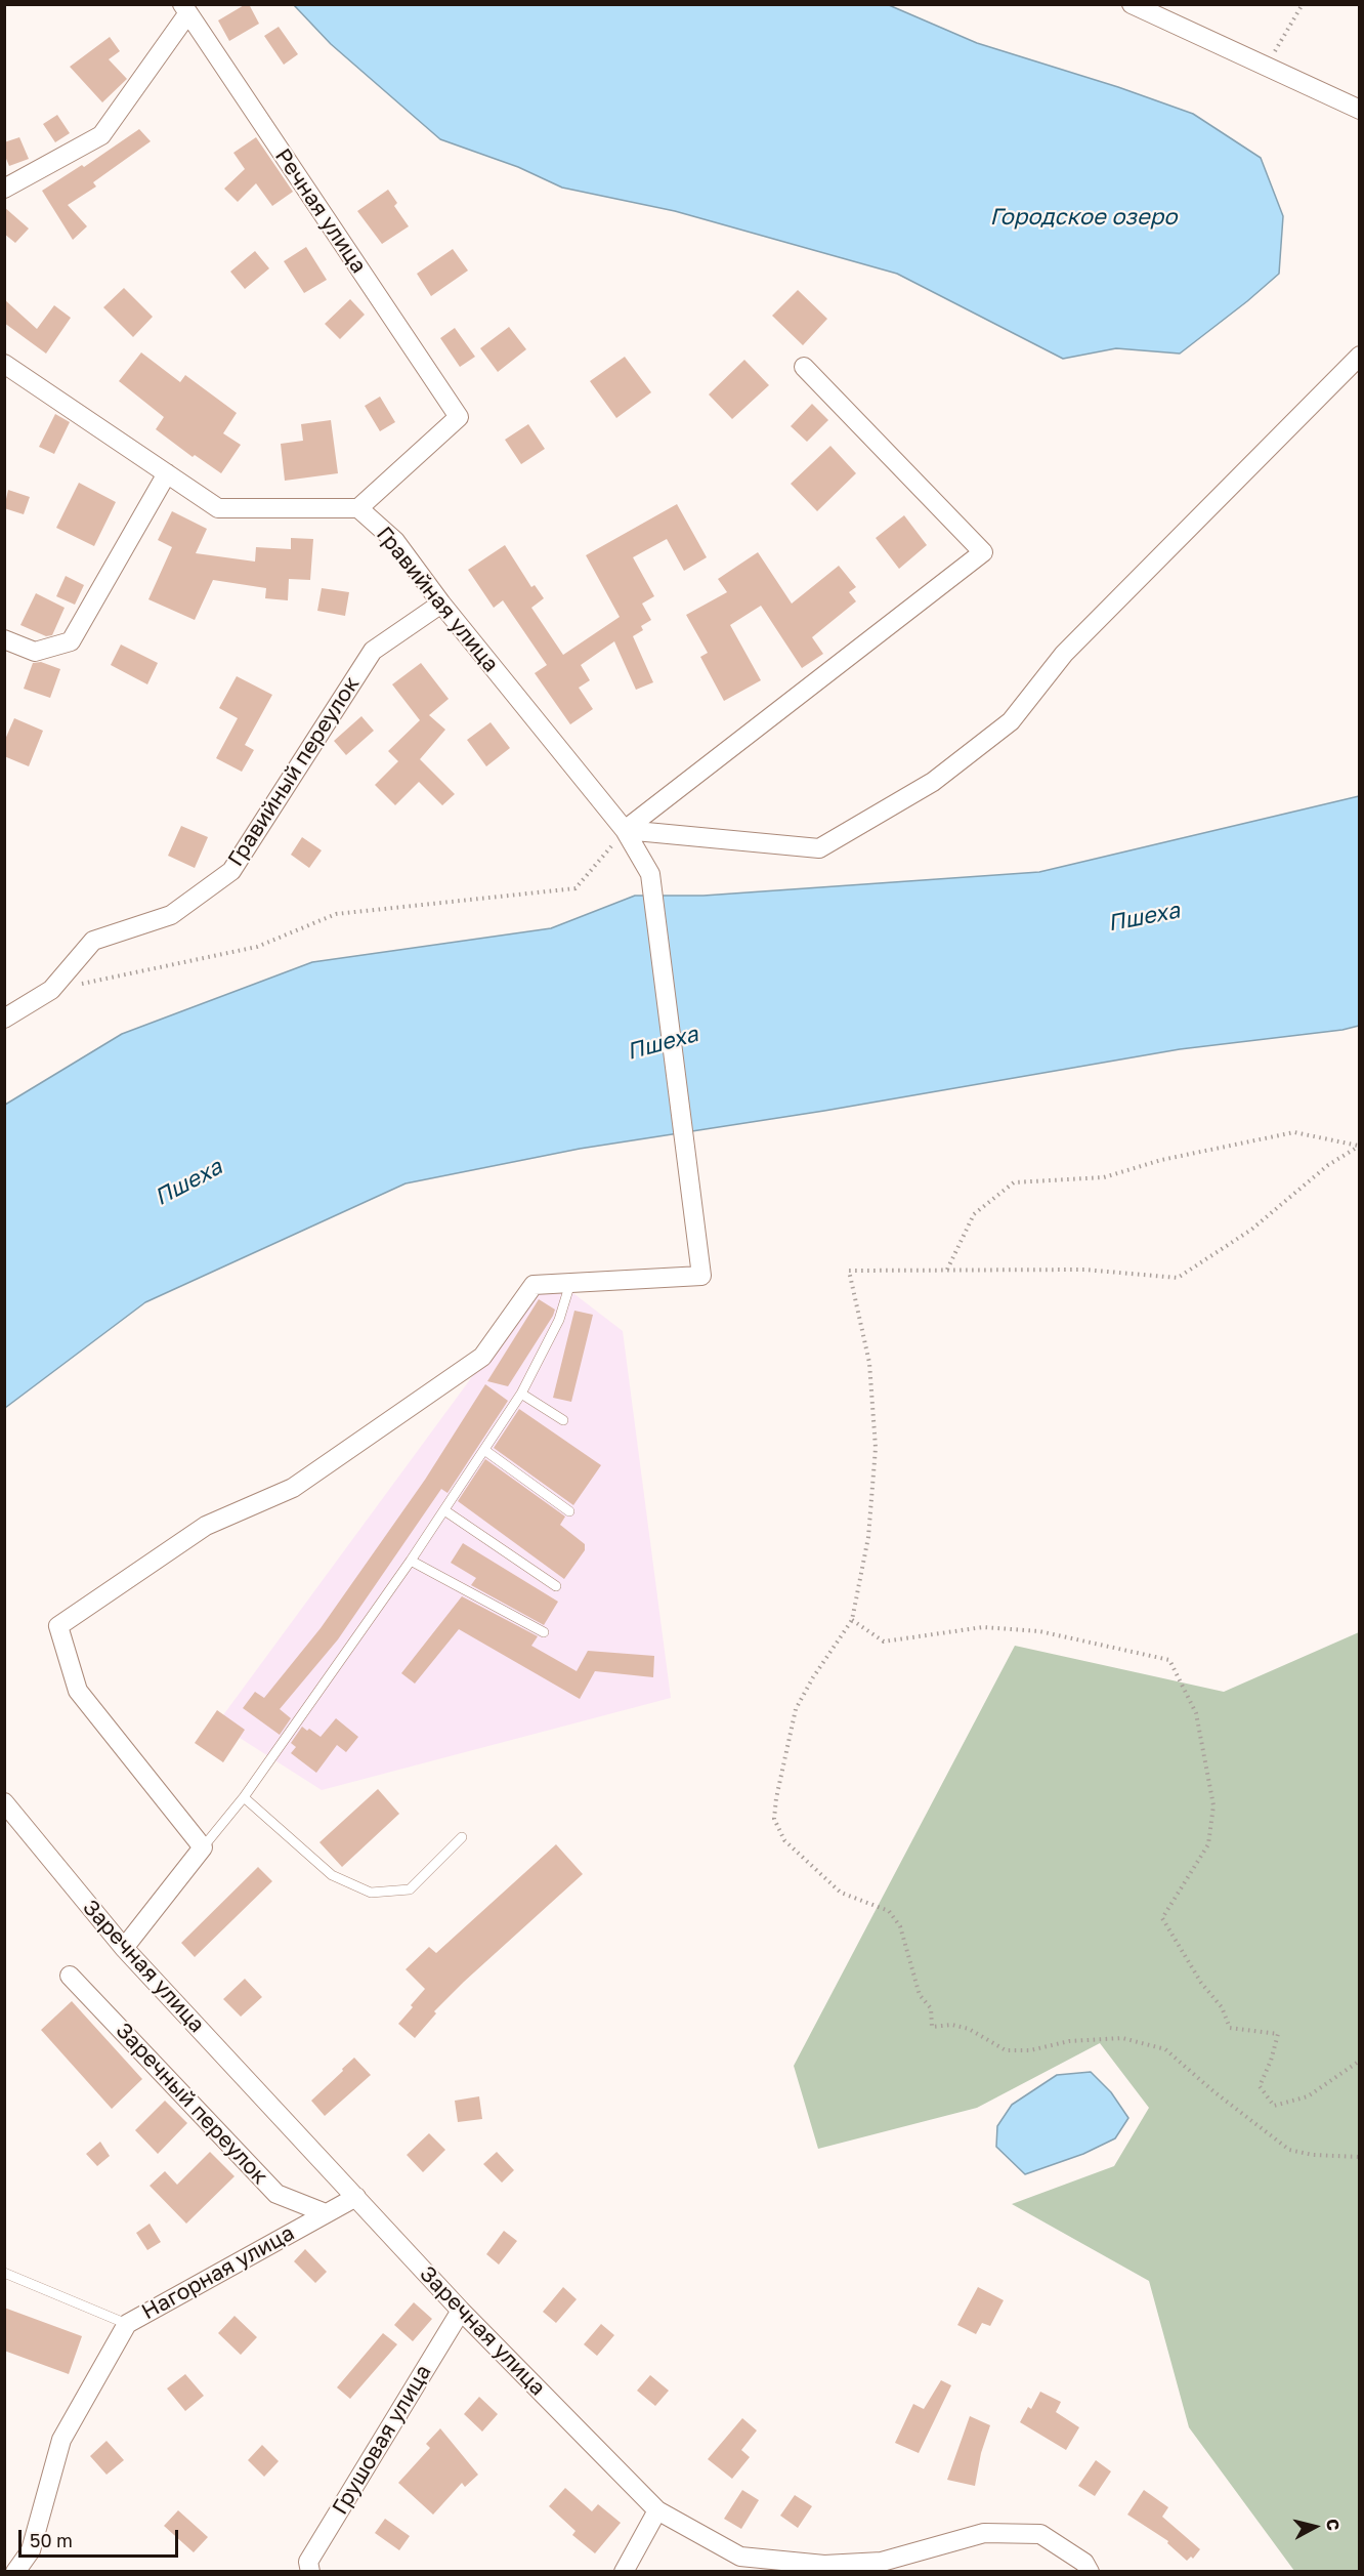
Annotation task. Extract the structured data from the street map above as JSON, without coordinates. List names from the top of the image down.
{
  "streets": {
    "street": [
      "Речная улица",
      "Гравийная улица",
      "Гравийный переулок",
      "Заречная улица",
      "Заречный переулок",
      "Нагорная улица",
      "Грушовая улица"
    ]
  },
  "crossings": [
    ["Речная улица", "Гравийная улица"],
    ["Гравийная улица", "Гравийный переулок"],
    ["Заречная улица", "Нагорная улица"],
    ["Заречная улица", "Грушовая улица"],
    ["Заречный переулок", "Нагорная улица"]
  ],
  "water": ["Городское озеро", "Пшеха"],
  "scale_bar": "50 m",
  "north": "right"
}
